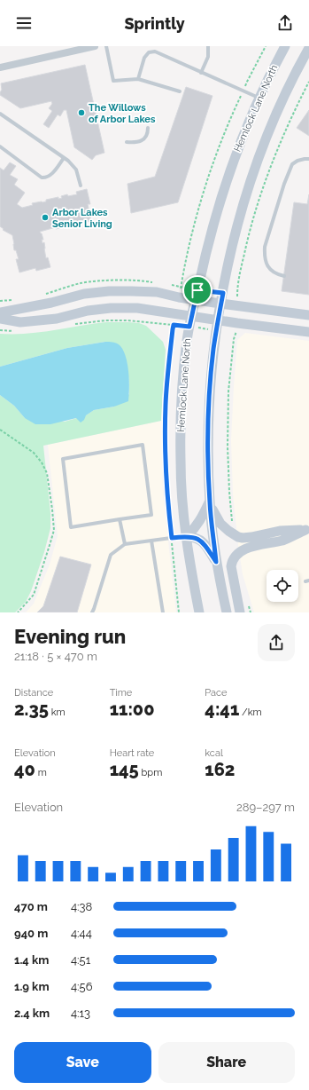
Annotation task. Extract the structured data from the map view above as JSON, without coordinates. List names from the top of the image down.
{
  "streets": {
    "main road": ["Hemlock Lane North"]
  },
  "places": ["The Willows of Arbor Lakes", "Arbor Lakes Senior Living"],
  "page": {
    "header": "Sprintly",
    "heading": ["Evening run", "21:18 · 5 × 470 m"],
    "stats": [
      ["Distance", "2.35 km"],
      ["Time", "11:00"],
      ["Pace", "4:41 /km"],
      ["Elevation", "40 m"],
      ["Heart rate", "145 bpm"],
      ["kcal", "162"]
    ],
    "chart": ["Elevation", "289–297 m"],
    "list": [
      {
        "name": "470 m",
        "note": "4:38"
      },
      {
        "name": "940 m",
        "note": "4:44"
      },
      {
        "name": "1.4 km",
        "note": "4:51"
      },
      {
        "name": "1.9 km",
        "note": "4:56"
      },
      {
        "name": "2.4 km",
        "note": "4:13"
      }
    ],
    "buttons": ["Save", "Share"]
  }
}
